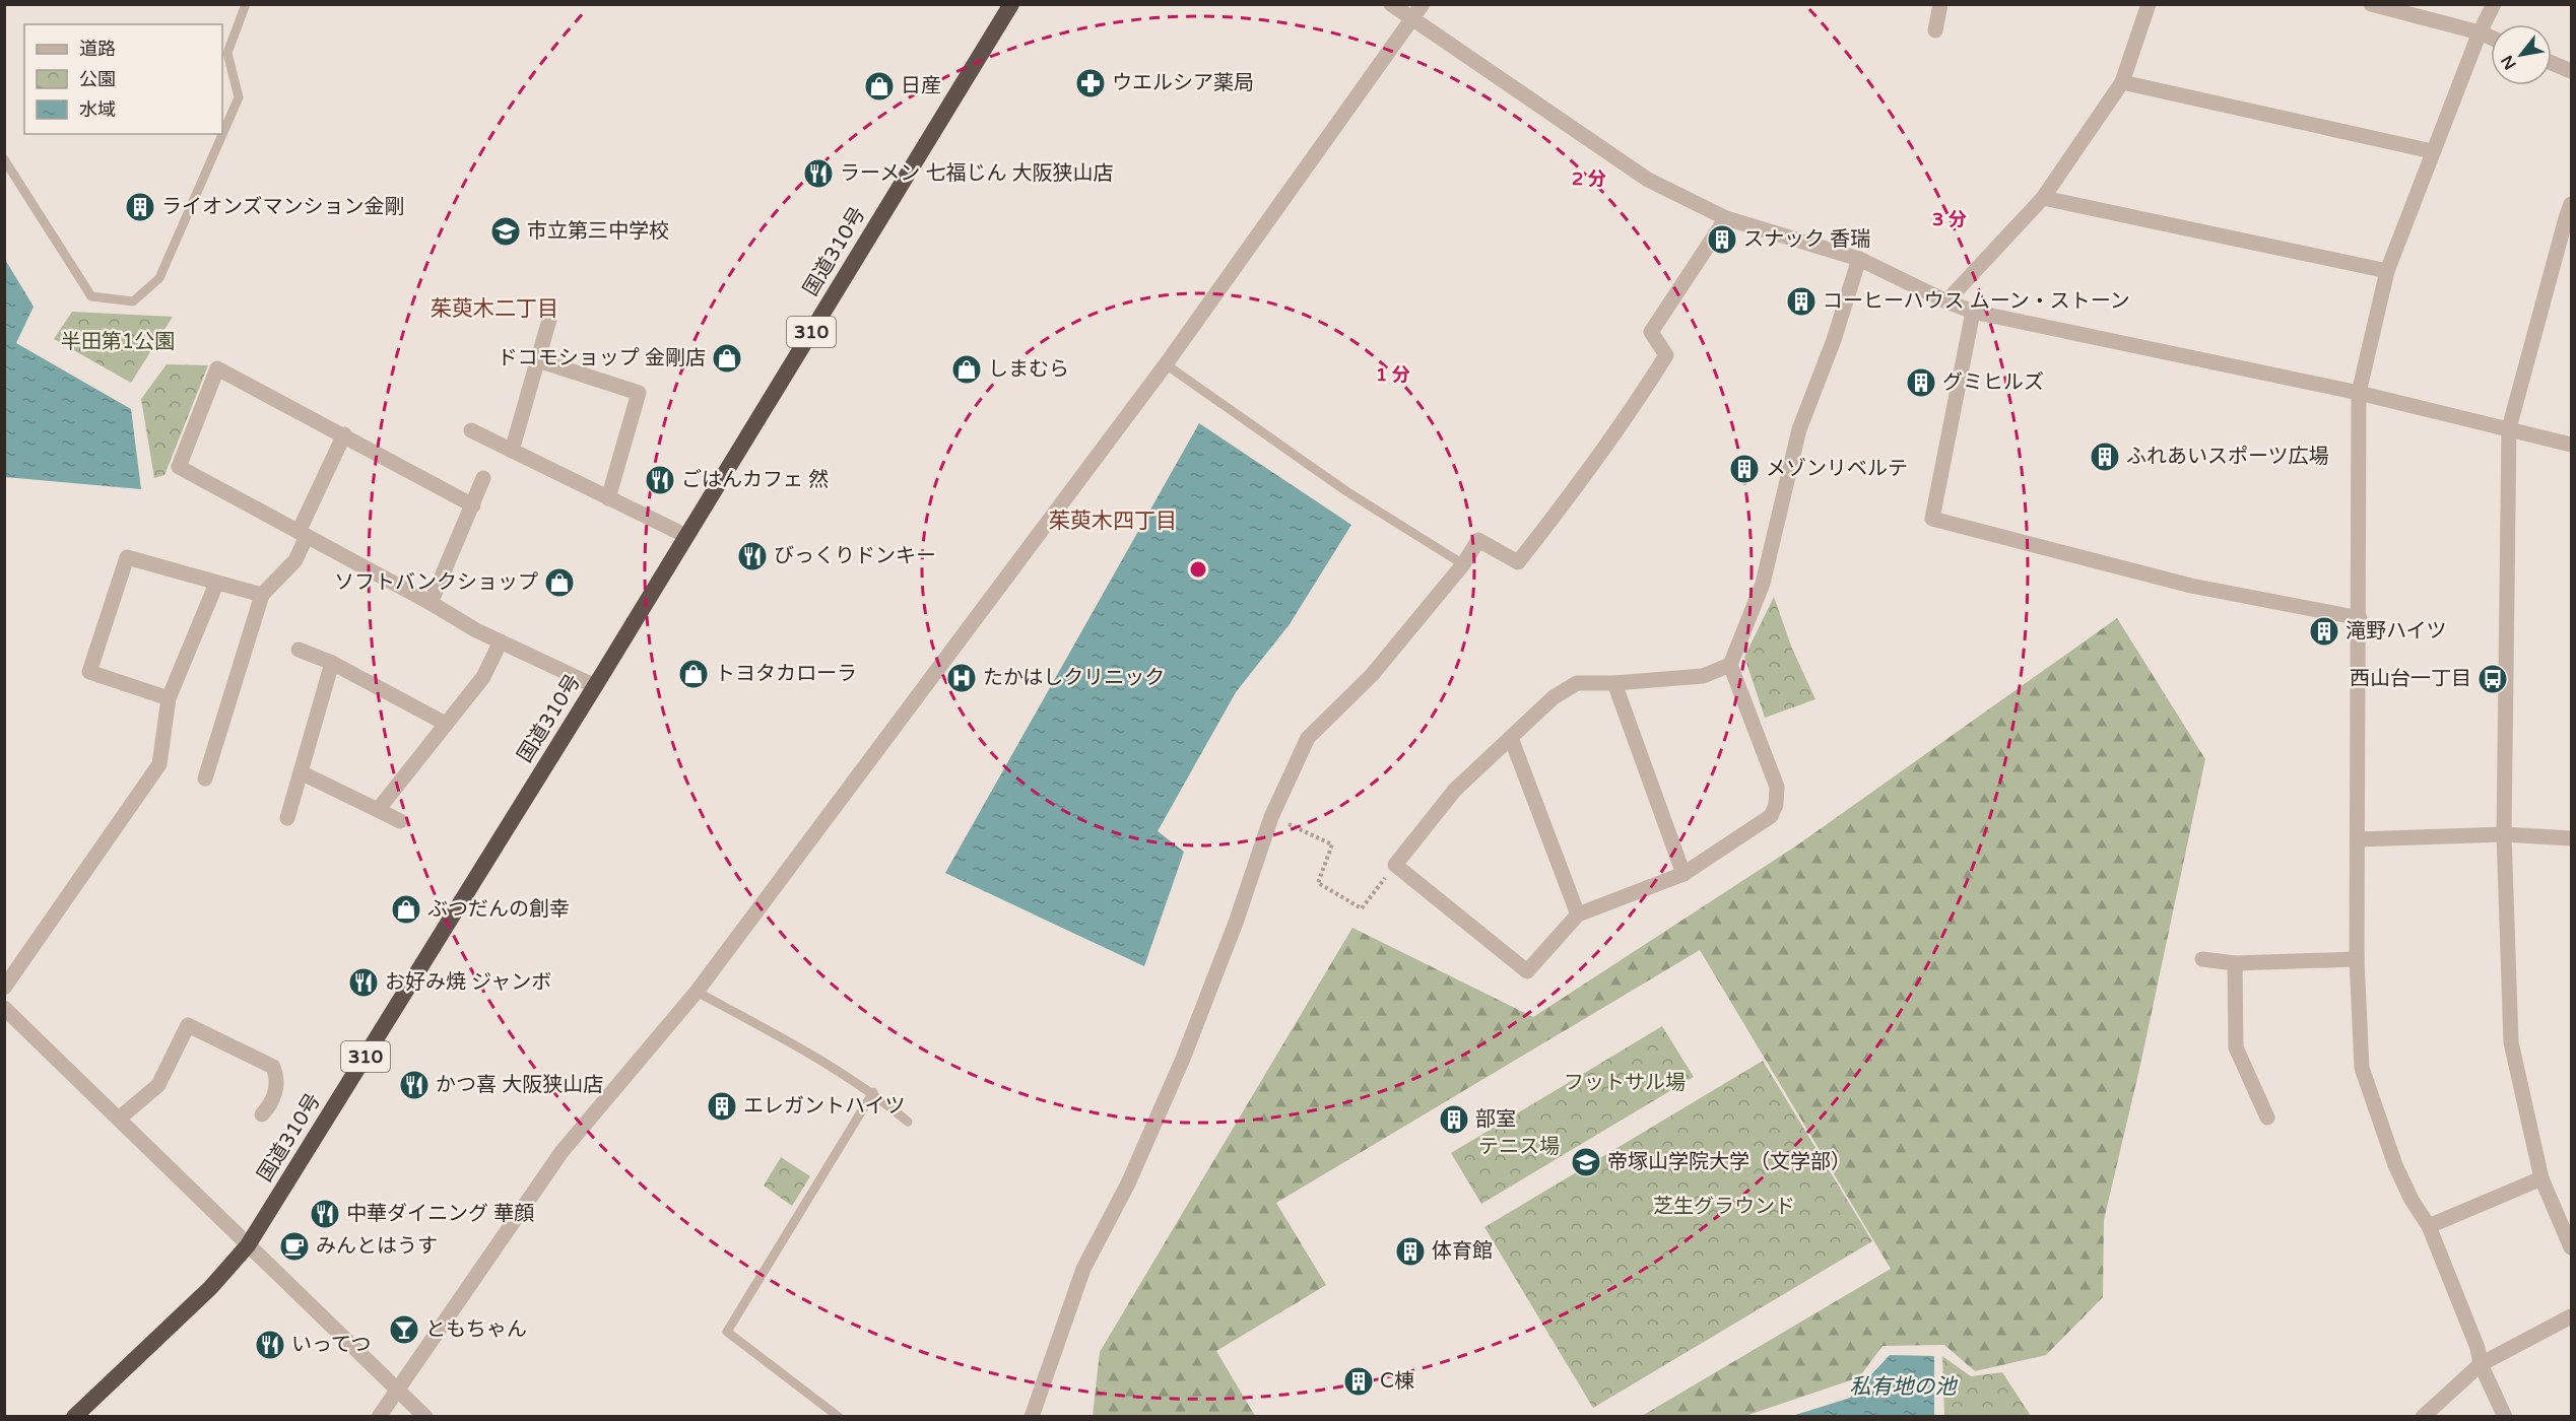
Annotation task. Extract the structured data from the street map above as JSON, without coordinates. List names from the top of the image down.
{
  "streets": {
    "highway": ["国道310号", "310"]
  },
  "districts": ["茱萸木二丁目", "茱萸木四丁目"],
  "water": ["私有地の池"],
  "parks": [
    "半田第1公園",
    "フットサル場",
    "テニス場",
    "芝生グラウンド"
  ],
  "places": {
    "pharmacy": ["ウエルシア薬局"],
    "shop": [
      "日産",
      "ドコモショップ 金剛店",
      "しまむら",
      "ソフトバンクショップ",
      "トヨタカローラ",
      "ぶつだんの創幸"
    ],
    "restaurant": [
      "ラーメン 七福じん 大阪狭山店",
      "ごはんカフェ 然",
      "びっくりドンキー",
      "お好み焼 ジャンボ",
      "かつ喜 大阪狭山店",
      "中華ダイニング 華顔",
      "いってつ"
    ],
    "building": [
      "ライオンズマンション金剛",
      "スナック 香瑞",
      "コーヒーハウス ムーン・ストーン",
      "グミヒルズ",
      "ふれあいスポーツ広場",
      "メゾンリベルテ",
      "滝野ハイツ",
      "エレガントハイツ",
      "部室",
      "体育館",
      "C棟"
    ],
    "school or university": ["市立第三中学校", "帝塚山学院大学（文学部）"],
    "hospital": ["たかはしクリニック"],
    "bus stop": ["西山台一丁目"],
    "cafe": ["みんとはうす"],
    "bar": ["ともちゃん"]
  },
  "legend": ["道路", "公園", "水域"],
  "north": "bottom left",
  "rings": ["2 分", "3 分", "1 分"]
}
